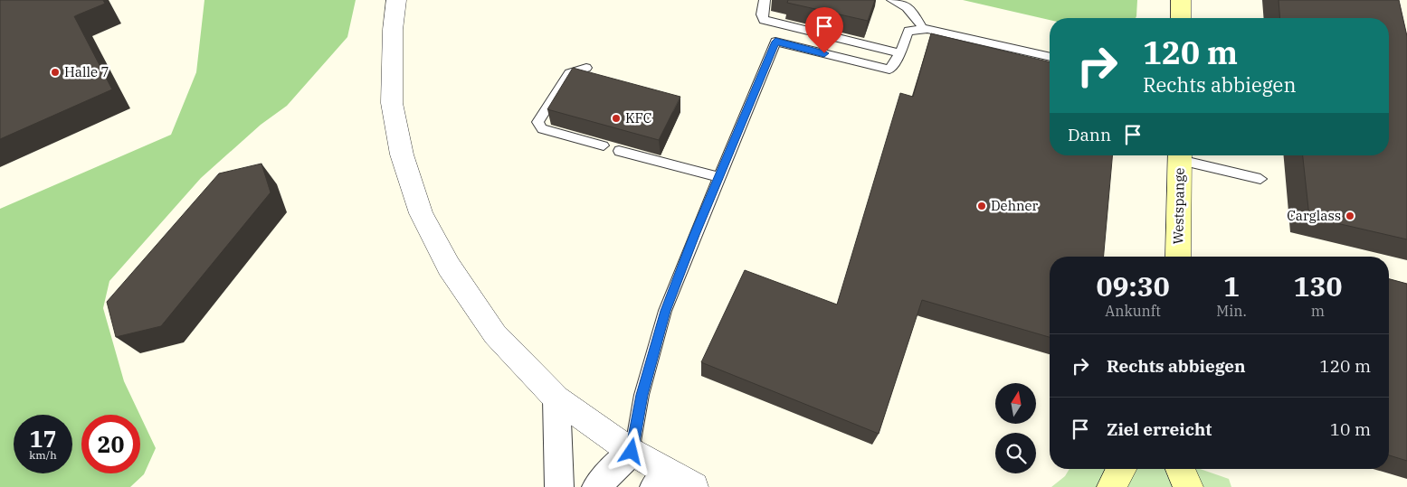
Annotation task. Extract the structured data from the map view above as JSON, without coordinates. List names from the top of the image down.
{
  "streets": {
    "main road": ["Westspange"]
  },
  "places": [
    "Halle 7",
    "KFC",
    "Dehner",
    "Carglass"
  ],
  "north": "top",
  "page": {
    "turn": ["120 m", "Rechts abbiegen"],
    "then": "Dann",
    "eta": [
      "09:30",
      "Ankunft",
      "1",
      "Min.",
      "130",
      "m"
    ],
    "list": [
      {
        "name": "Rechts abbiegen",
        "value": "120 m"
      },
      {
        "name": "Ziel erreicht",
        "value": "10 m"
      }
    ],
    "speed": "17 km/h",
    "limit": "20"
  }
}
